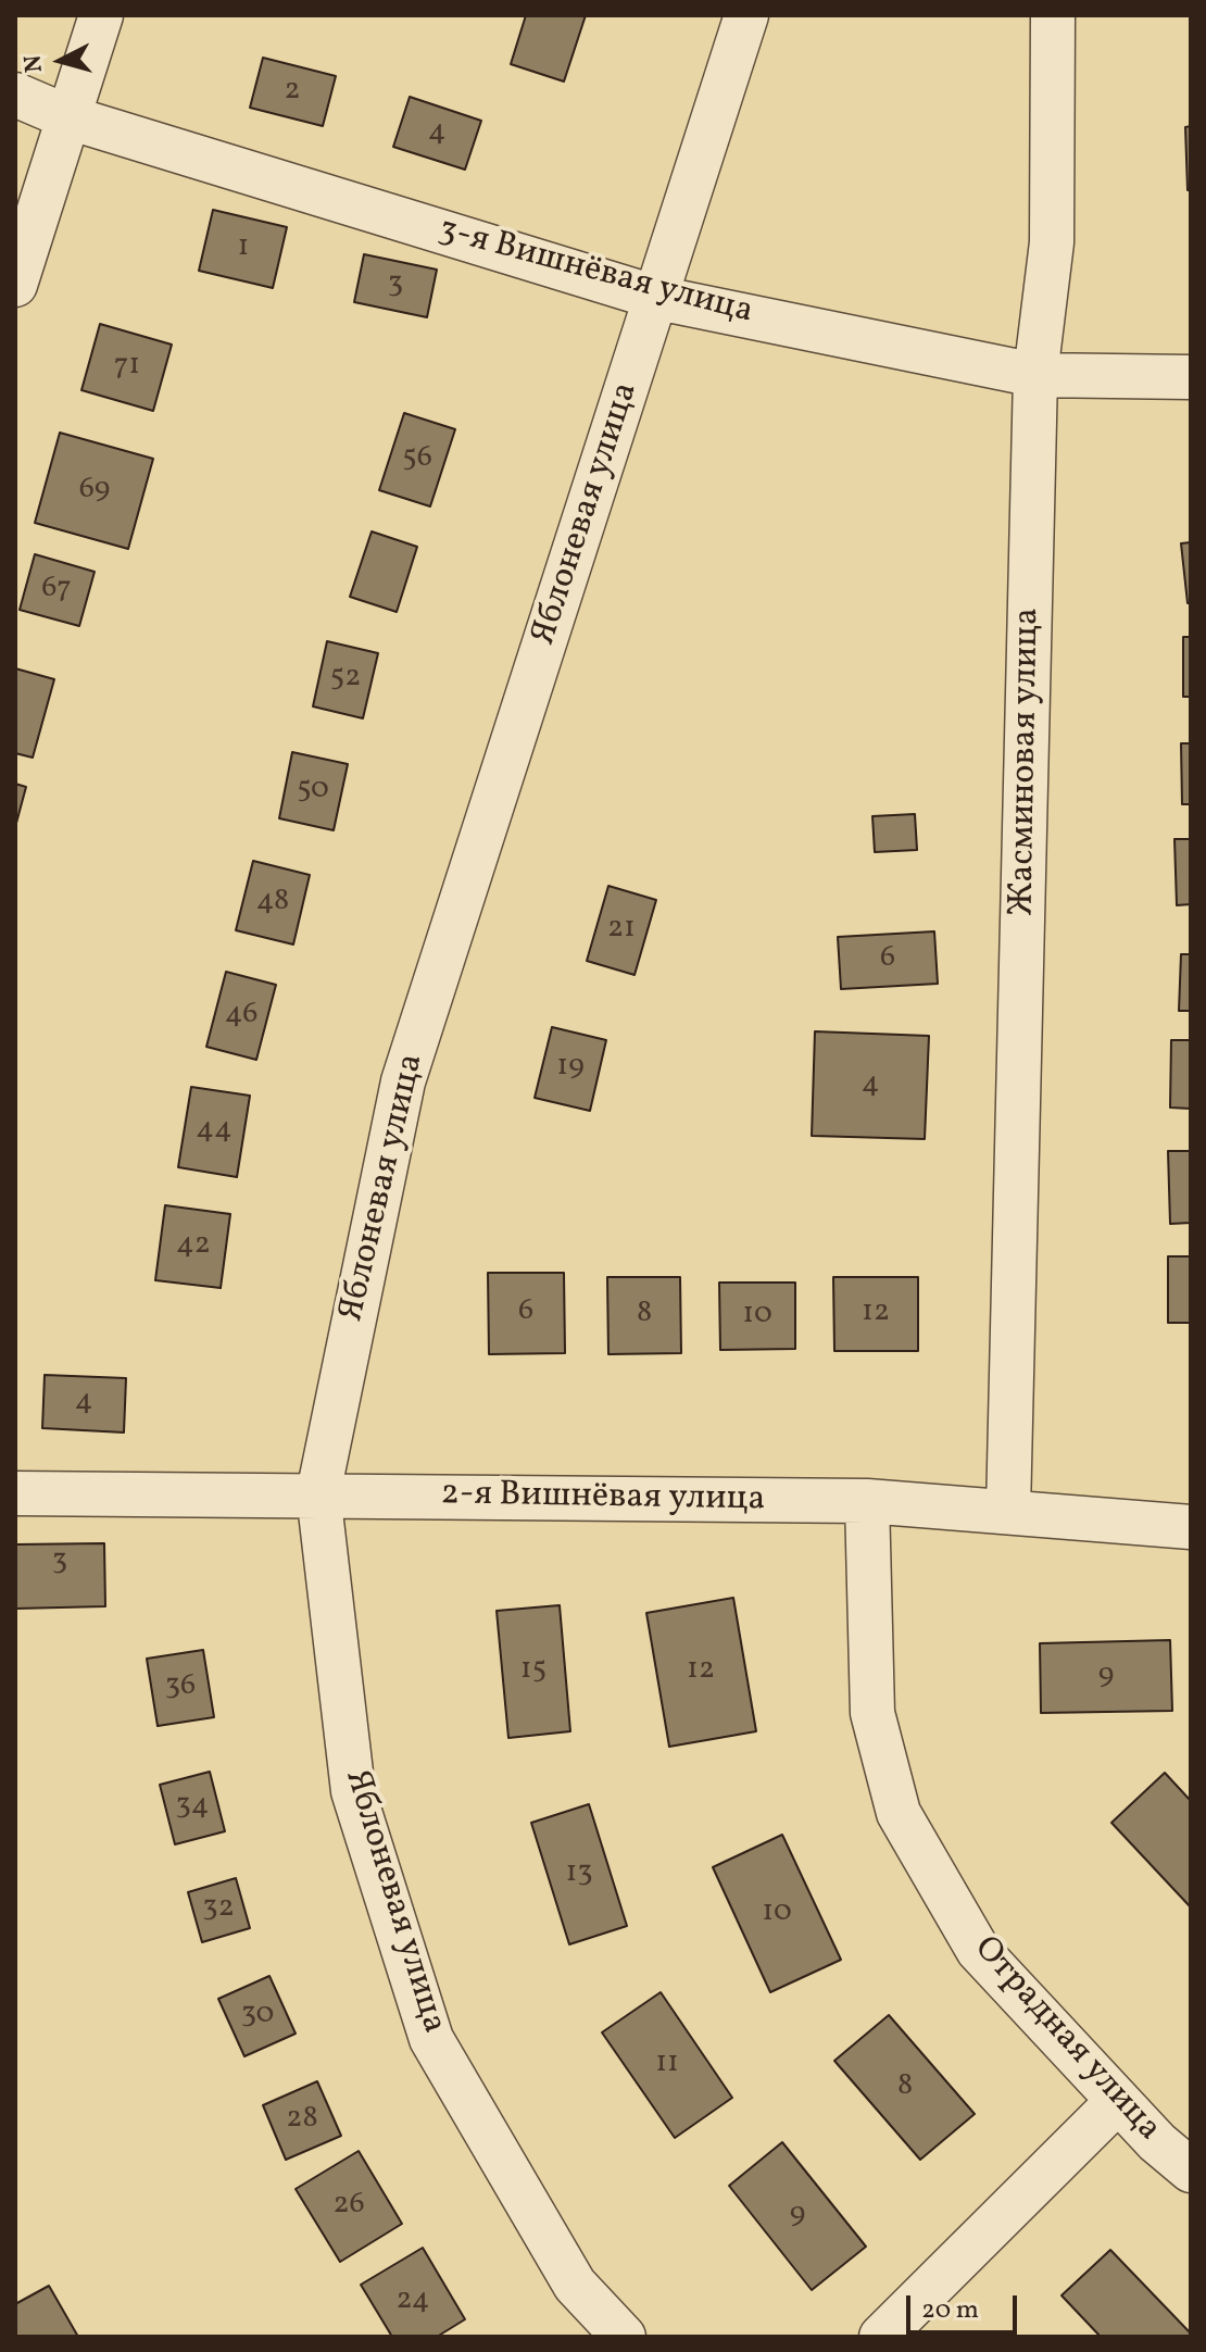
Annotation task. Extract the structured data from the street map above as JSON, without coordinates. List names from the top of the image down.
{
  "streets": {
    "street": [
      "3-я Вишнёвая улица",
      "Яблоневая улица",
      "Жасминовая улица",
      "2-я Вишнёвая улица",
      "Отрадная улица"
    ]
  },
  "crossings": [
    ["3-я Вишнёвая улица", "Яблоневая улица"],
    ["3-я Вишнёвая улица", "Жасминовая улица"],
    ["Яблоневая улица", "2-я Вишнёвая улица"],
    ["Жасминовая улица", "2-я Вишнёвая улица"],
    ["2-я Вишнёвая улица", "Отрадная улица"]
  ],
  "house_numbers": [
    "2",
    "4",
    "1",
    "3",
    "71",
    "56",
    "69",
    "67",
    "52",
    "50",
    "48",
    "21",
    "6",
    "46",
    "19",
    "4",
    "44",
    "42",
    "6",
    "12",
    "8",
    "10",
    "4",
    "3",
    "15",
    "12",
    "9",
    "36",
    "34",
    "13",
    "32",
    "10",
    "30",
    "11",
    "8",
    "28",
    "26",
    "9",
    "24"
  ],
  "scale_bar": "20 m",
  "north": "left"
}
